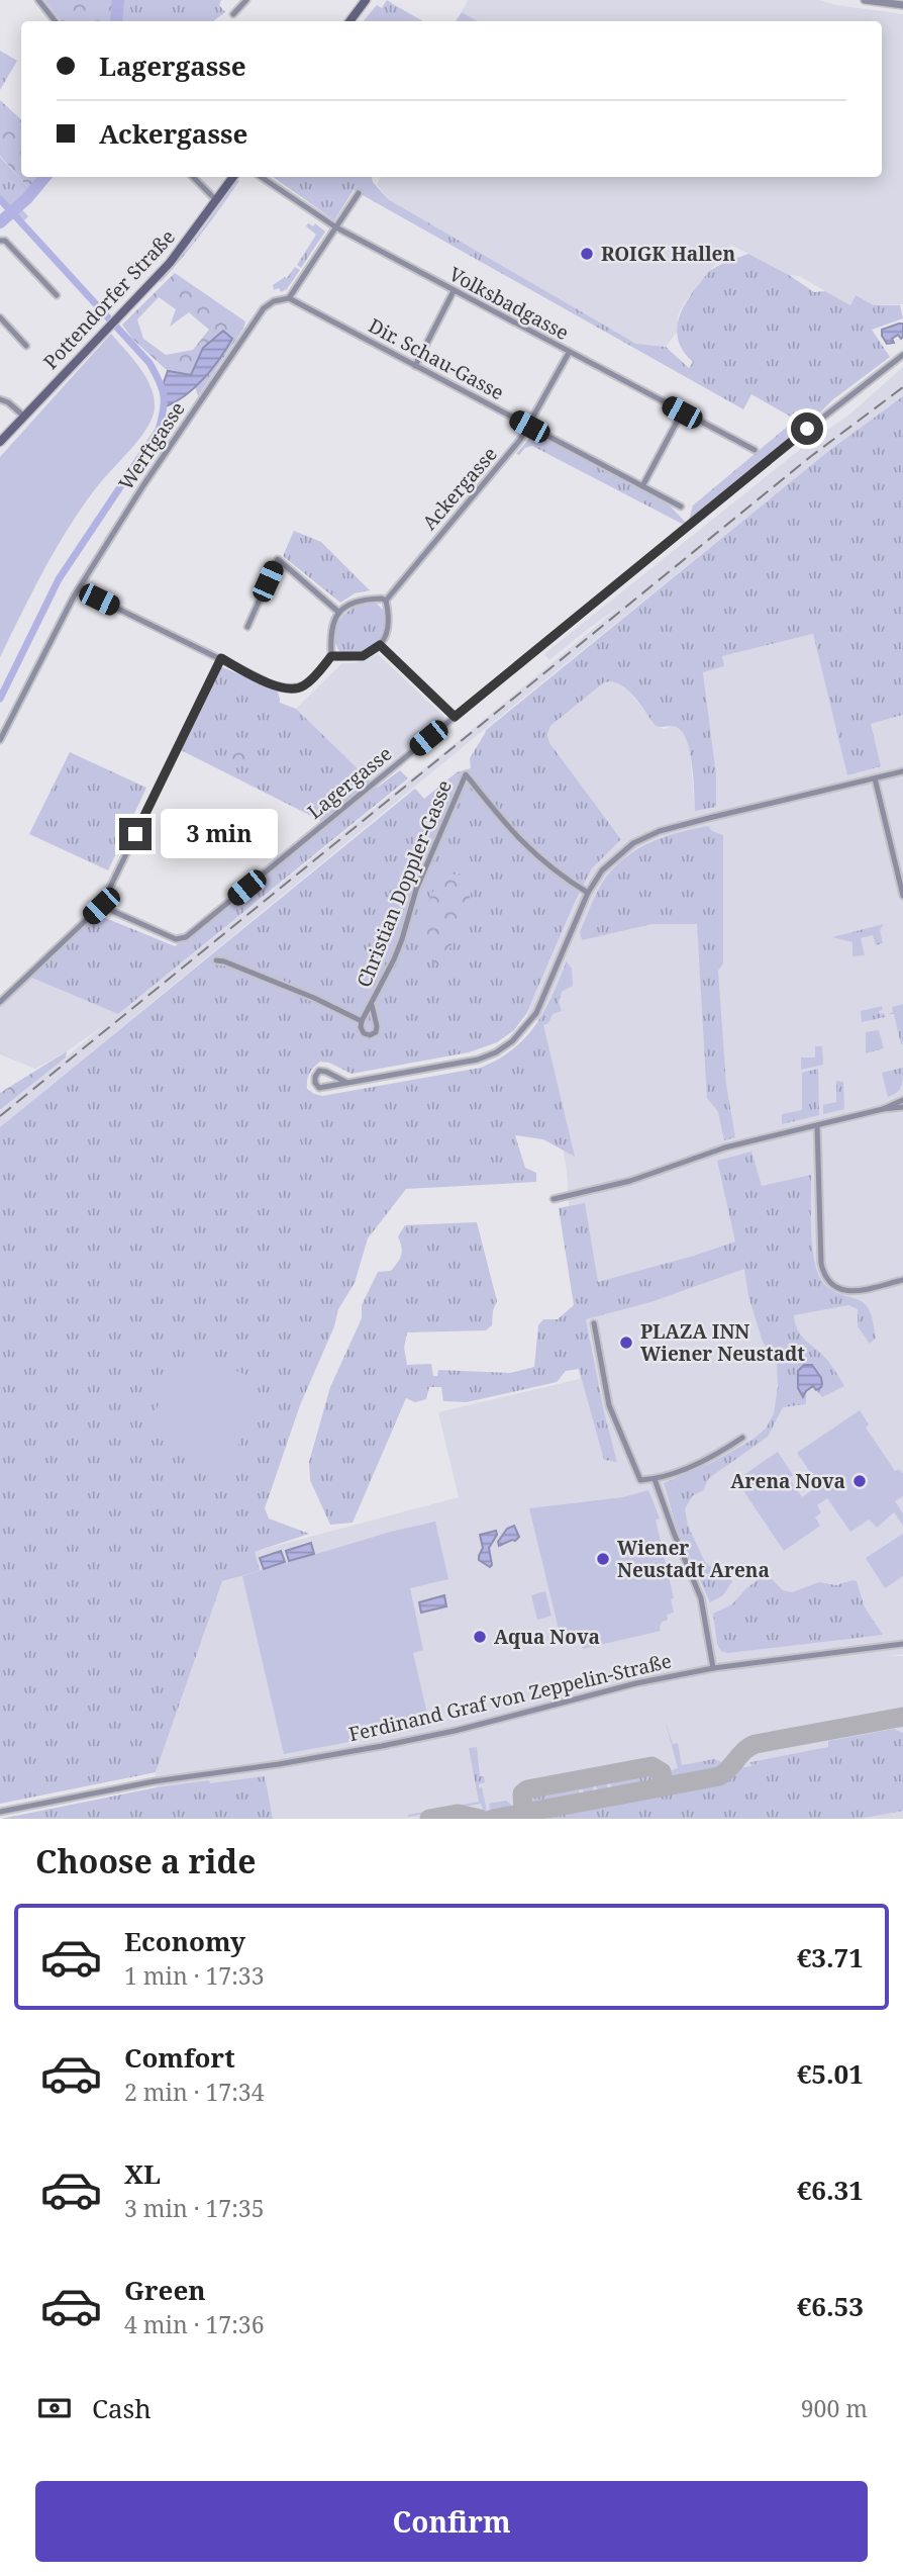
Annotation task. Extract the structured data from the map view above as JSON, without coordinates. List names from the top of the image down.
{
  "streets": {
    "main road": ["Pottendorfer Straße"],
    "street": [
      "Volksbadgasse",
      "Dir. Schau-Gasse",
      "Werftgasse",
      "Ackergasse",
      "Lagergasse",
      "Christian Doppler-Gasse",
      "Ferdinand Graf von Zeppelin-Straße"
    ]
  },
  "crossings": [
    ["Volksbadgasse", "Werftgasse"],
    ["Volksbadgasse", "Ackergasse"],
    ["Dir. Schau-Gasse", "Werftgasse"],
    ["Dir. Schau-Gasse", "Ackergasse"]
  ],
  "places": [
    "ROIGK Hallen",
    "PLAZA INN Wiener Neustadt",
    "Arena Nova",
    "Wiener Neustadt Arena",
    "Aqua Nova"
  ],
  "page": {
    "banner": ["Lagergasse", "Ackergasse"],
    "bubble": "3 min",
    "heading": "Choose a ride",
    "list": [
      {
        "name": "Economy",
        "note": "1 min · 17:33",
        "value": "€3.71"
      },
      {
        "name": "Comfort",
        "note": "2 min · 17:34",
        "value": "€5.01"
      },
      {
        "name": "XL",
        "note": "3 min · 17:35",
        "value": "€6.31"
      },
      {
        "name": "Green",
        "note": "4 min · 17:36",
        "value": "€6.53"
      }
    ],
    "pay": ["Cash", "900 m"],
    "buttons": "Confirm"
  }
}
